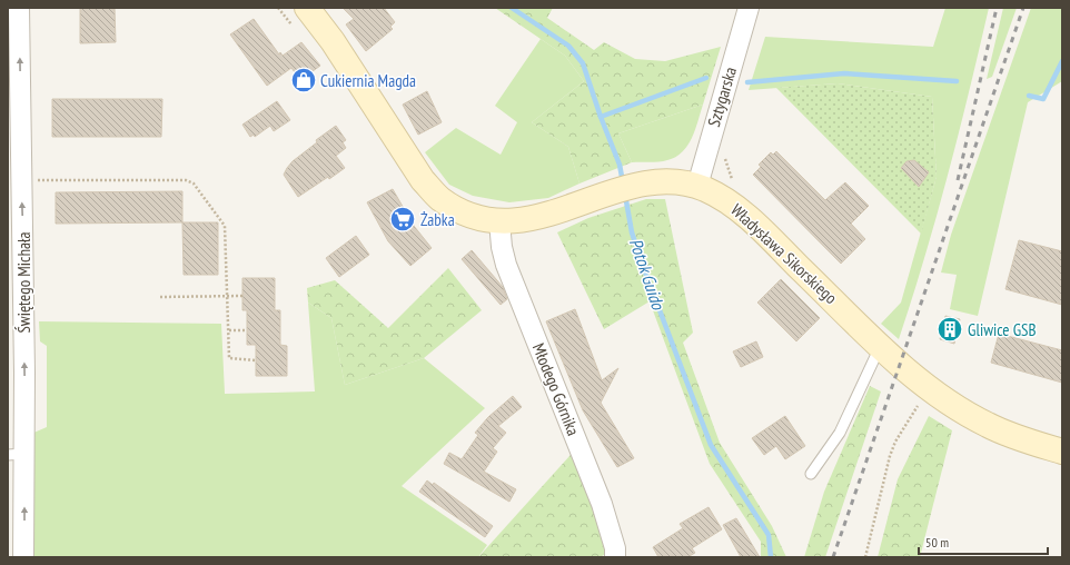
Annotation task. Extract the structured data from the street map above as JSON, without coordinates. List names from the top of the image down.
{
  "streets": {
    "street": [
      "Sztygarska",
      "Władysława Sikorskiego",
      "Świętego Michała",
      "Młodego Górnika"
    ]
  },
  "crossings": [
    ["Sztygarska", "Władysława Sikorskiego"],
    ["Władysława Sikorskiego", "Młodego Górnika"]
  ],
  "one_way": ["Świętego Michała"],
  "water": ["Potok Guido"],
  "places": {
    "shop": ["Cukiernia Magda"],
    "supermarket": ["Żabka"],
    "building": ["Gliwice GSB"]
  },
  "scale_bar": "50 m"
}
